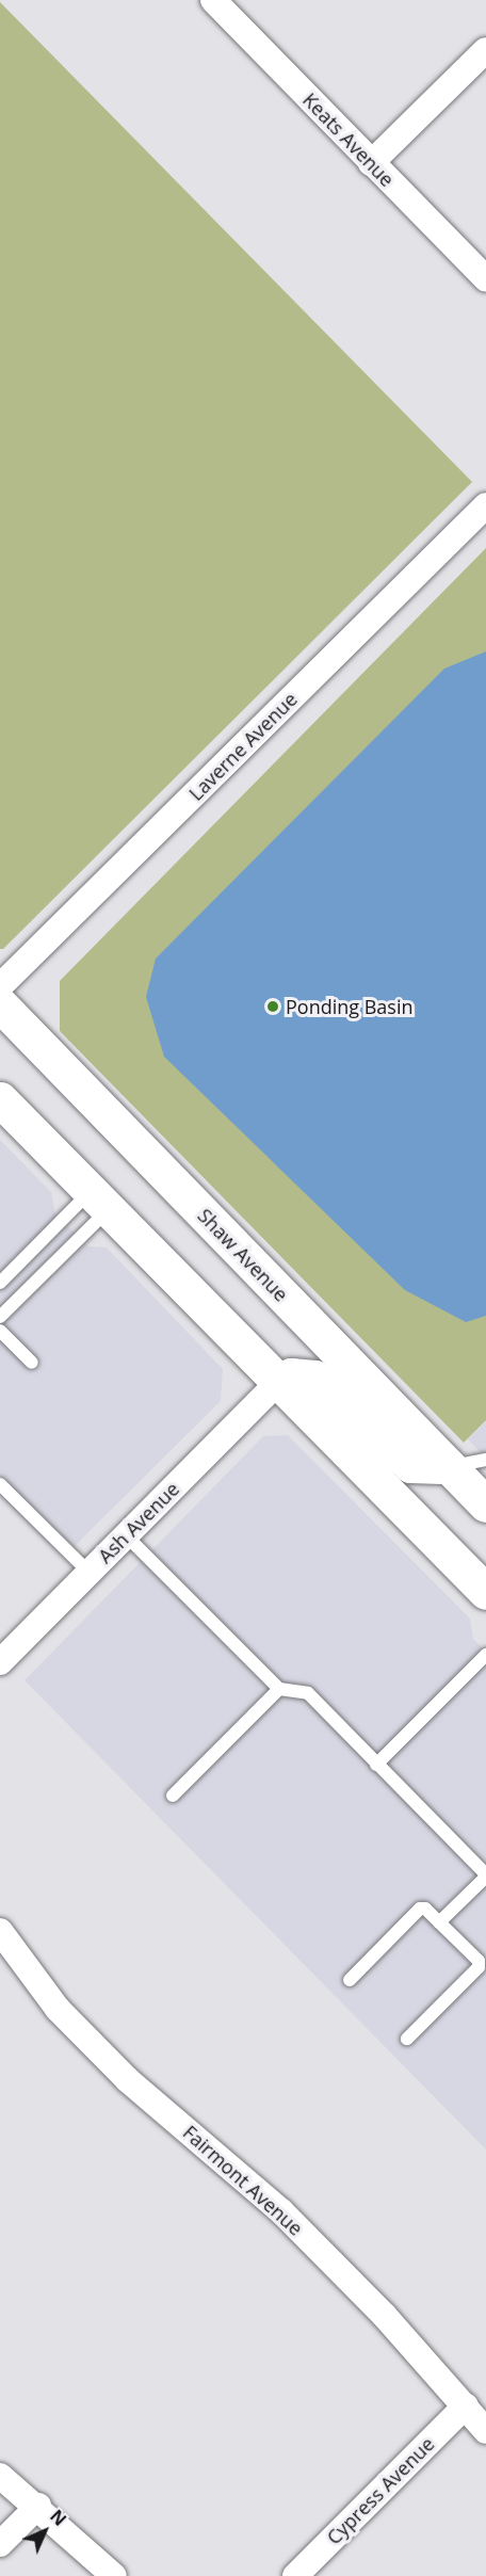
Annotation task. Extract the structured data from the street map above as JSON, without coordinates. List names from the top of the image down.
{
  "streets": {
    "main road": ["Shaw Avenue"],
    "street": [
      "Keats Avenue",
      "Laverne Avenue",
      "Ash Avenue",
      "Fairmont Avenue",
      "Cypress Avenue"
    ]
  },
  "crossings": [
    ["Fairmont Avenue", "Cypress Avenue"]
  ],
  "places": ["Ponding Basin"],
  "north": "top right"
}
